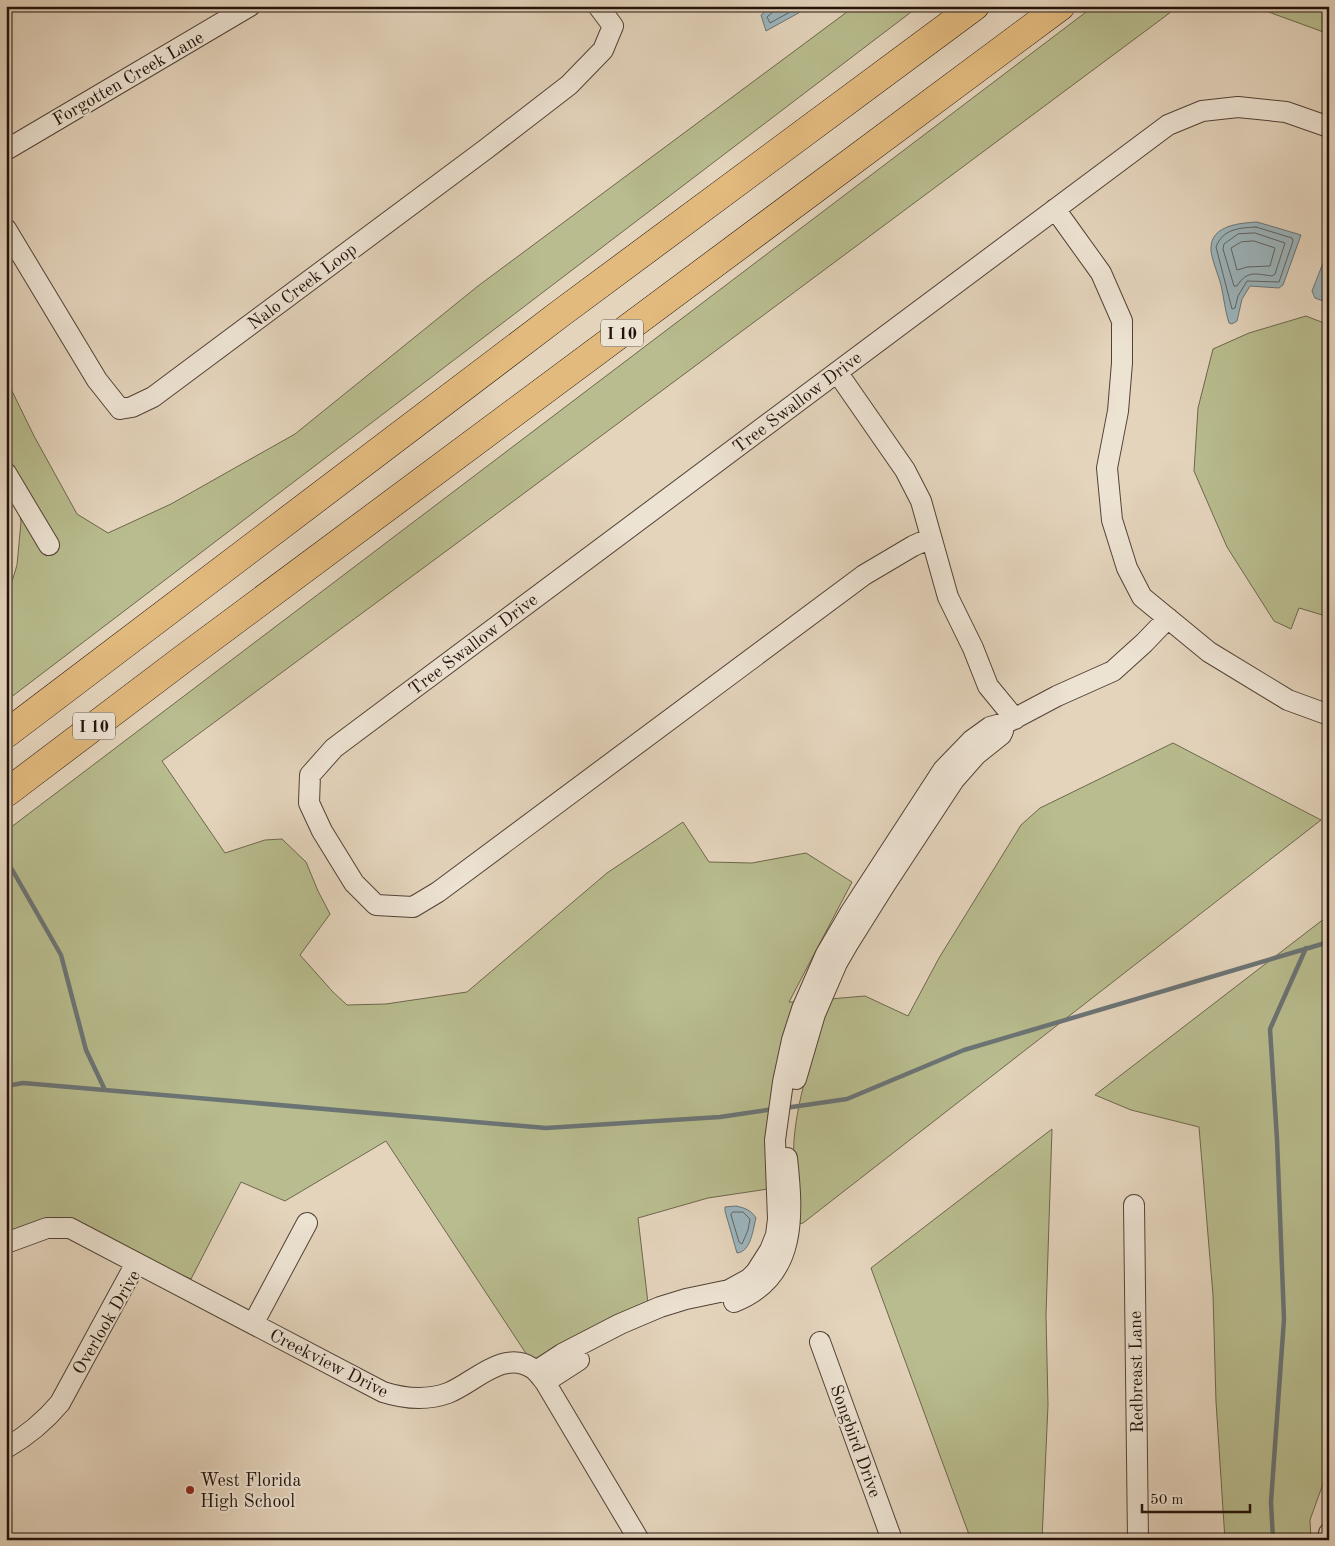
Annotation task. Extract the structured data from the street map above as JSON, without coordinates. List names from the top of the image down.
{
  "streets": {
    "highway": ["I 10"],
    "street": [
      "Forgotten Creek Lane",
      "Nalo Creek Loop",
      "Tree Swallow Drive",
      "Overlook Drive",
      "Creekview Drive",
      "Redbreast Lane",
      "Songbird Drive"
    ]
  },
  "crossings": [
    ["Overlook Drive", "Creekview Drive"]
  ],
  "places": ["West Florida High School"],
  "scale_bar": "50 m"
}
